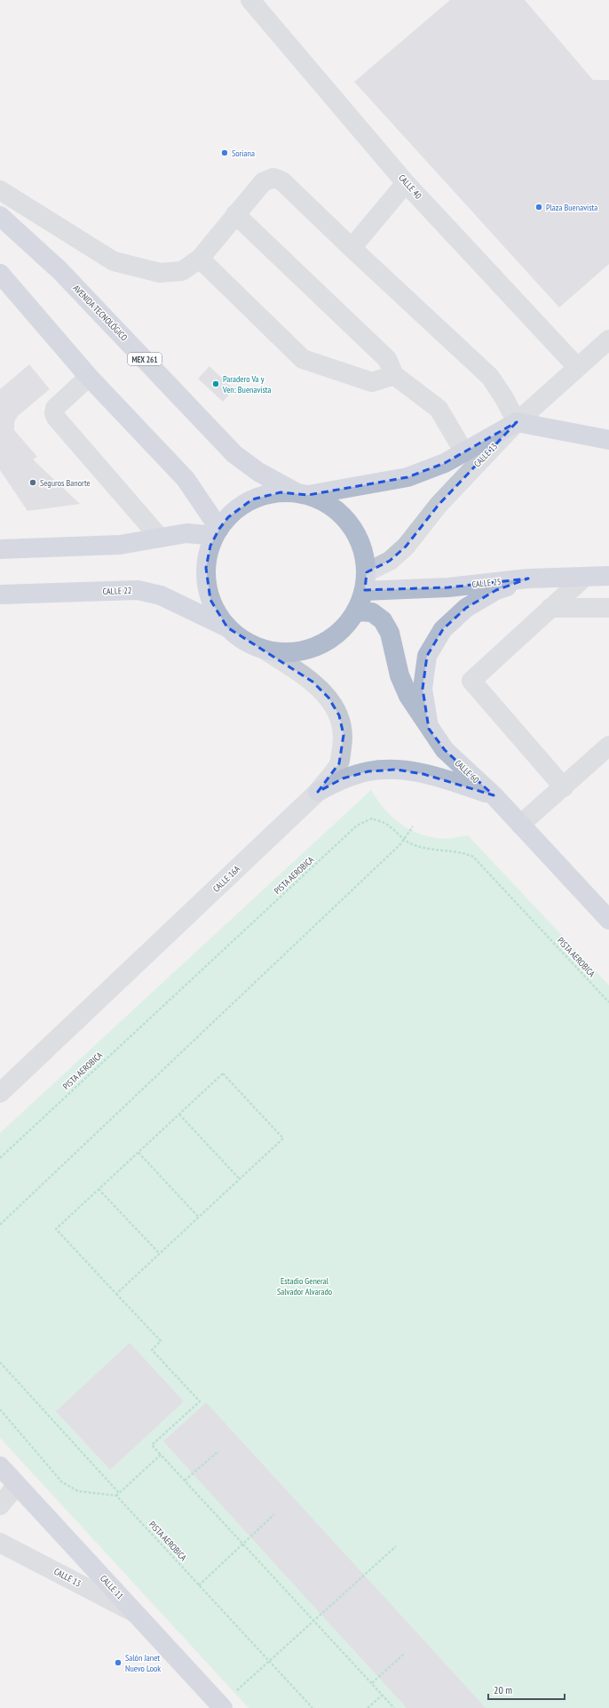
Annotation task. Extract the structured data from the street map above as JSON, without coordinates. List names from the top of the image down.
{
  "streets": {
    "main road": [
      "AVENIDA TECNOLÓGICO",
      "MEX 261",
      "CALLE 25",
      "CALLE 22",
      "CALLE 60",
      "CALLE 11"
    ],
    "street": ["CALLE 40", "CALLE 13", "CALLE 16A"],
    "path": ["PISTA AEROBICA"]
  },
  "crossings": [
    ["CALLE 40", "CALLE 13"],
    ["AVENIDA TECNOLÓGICO", "CALLE 13"],
    ["AVENIDA TECNOLÓGICO", "CALLE 25"],
    ["CALLE 13", "CALLE 25"],
    ["CALLE 13", "CALLE 11"]
  ],
  "parks": ["Estadio General Salvador Alvarado"],
  "places": [
    "Soriana",
    "Plaza Buenavista",
    "Paradero Va y Ven: Buenavista",
    "Seguros Banorte",
    "Salón Janet Nuevo Look"
  ],
  "scale_bar": "20 m"
}
